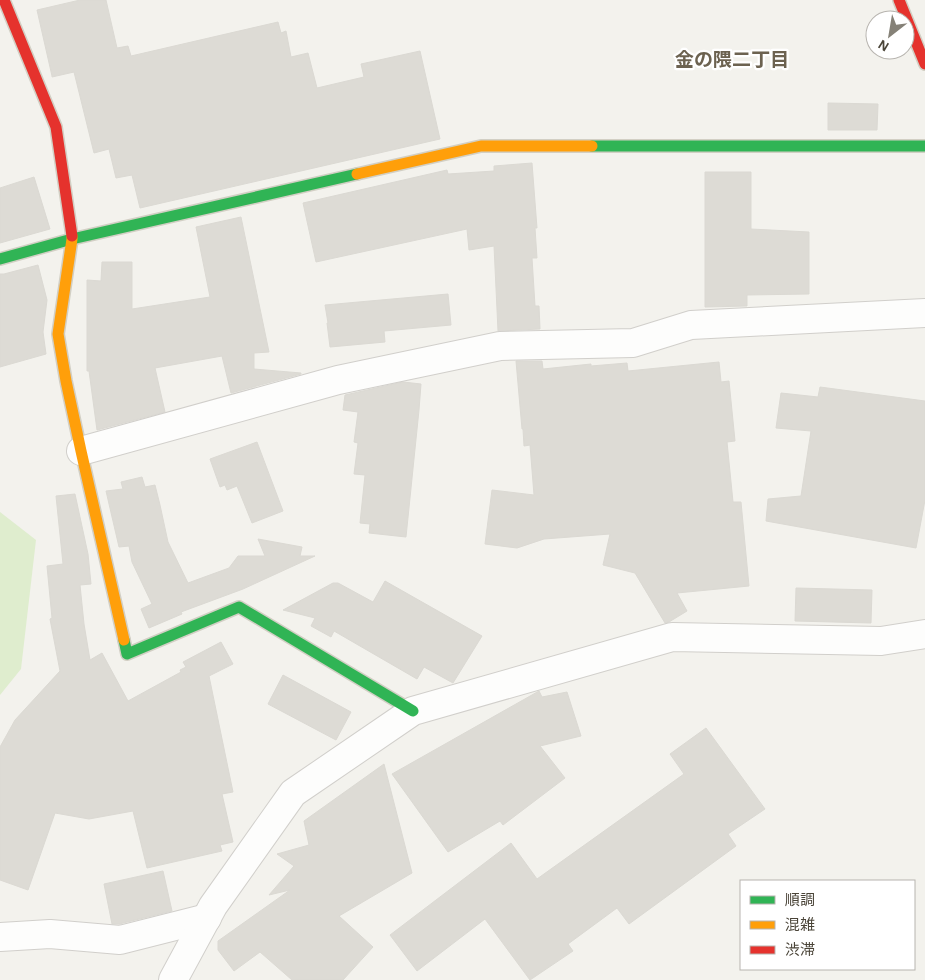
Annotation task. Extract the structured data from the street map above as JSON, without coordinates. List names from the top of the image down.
{
  "districts": ["金の隈二丁目"],
  "legend": ["順調", "混雑", "渋滞"],
  "north": "bottom left"
}
